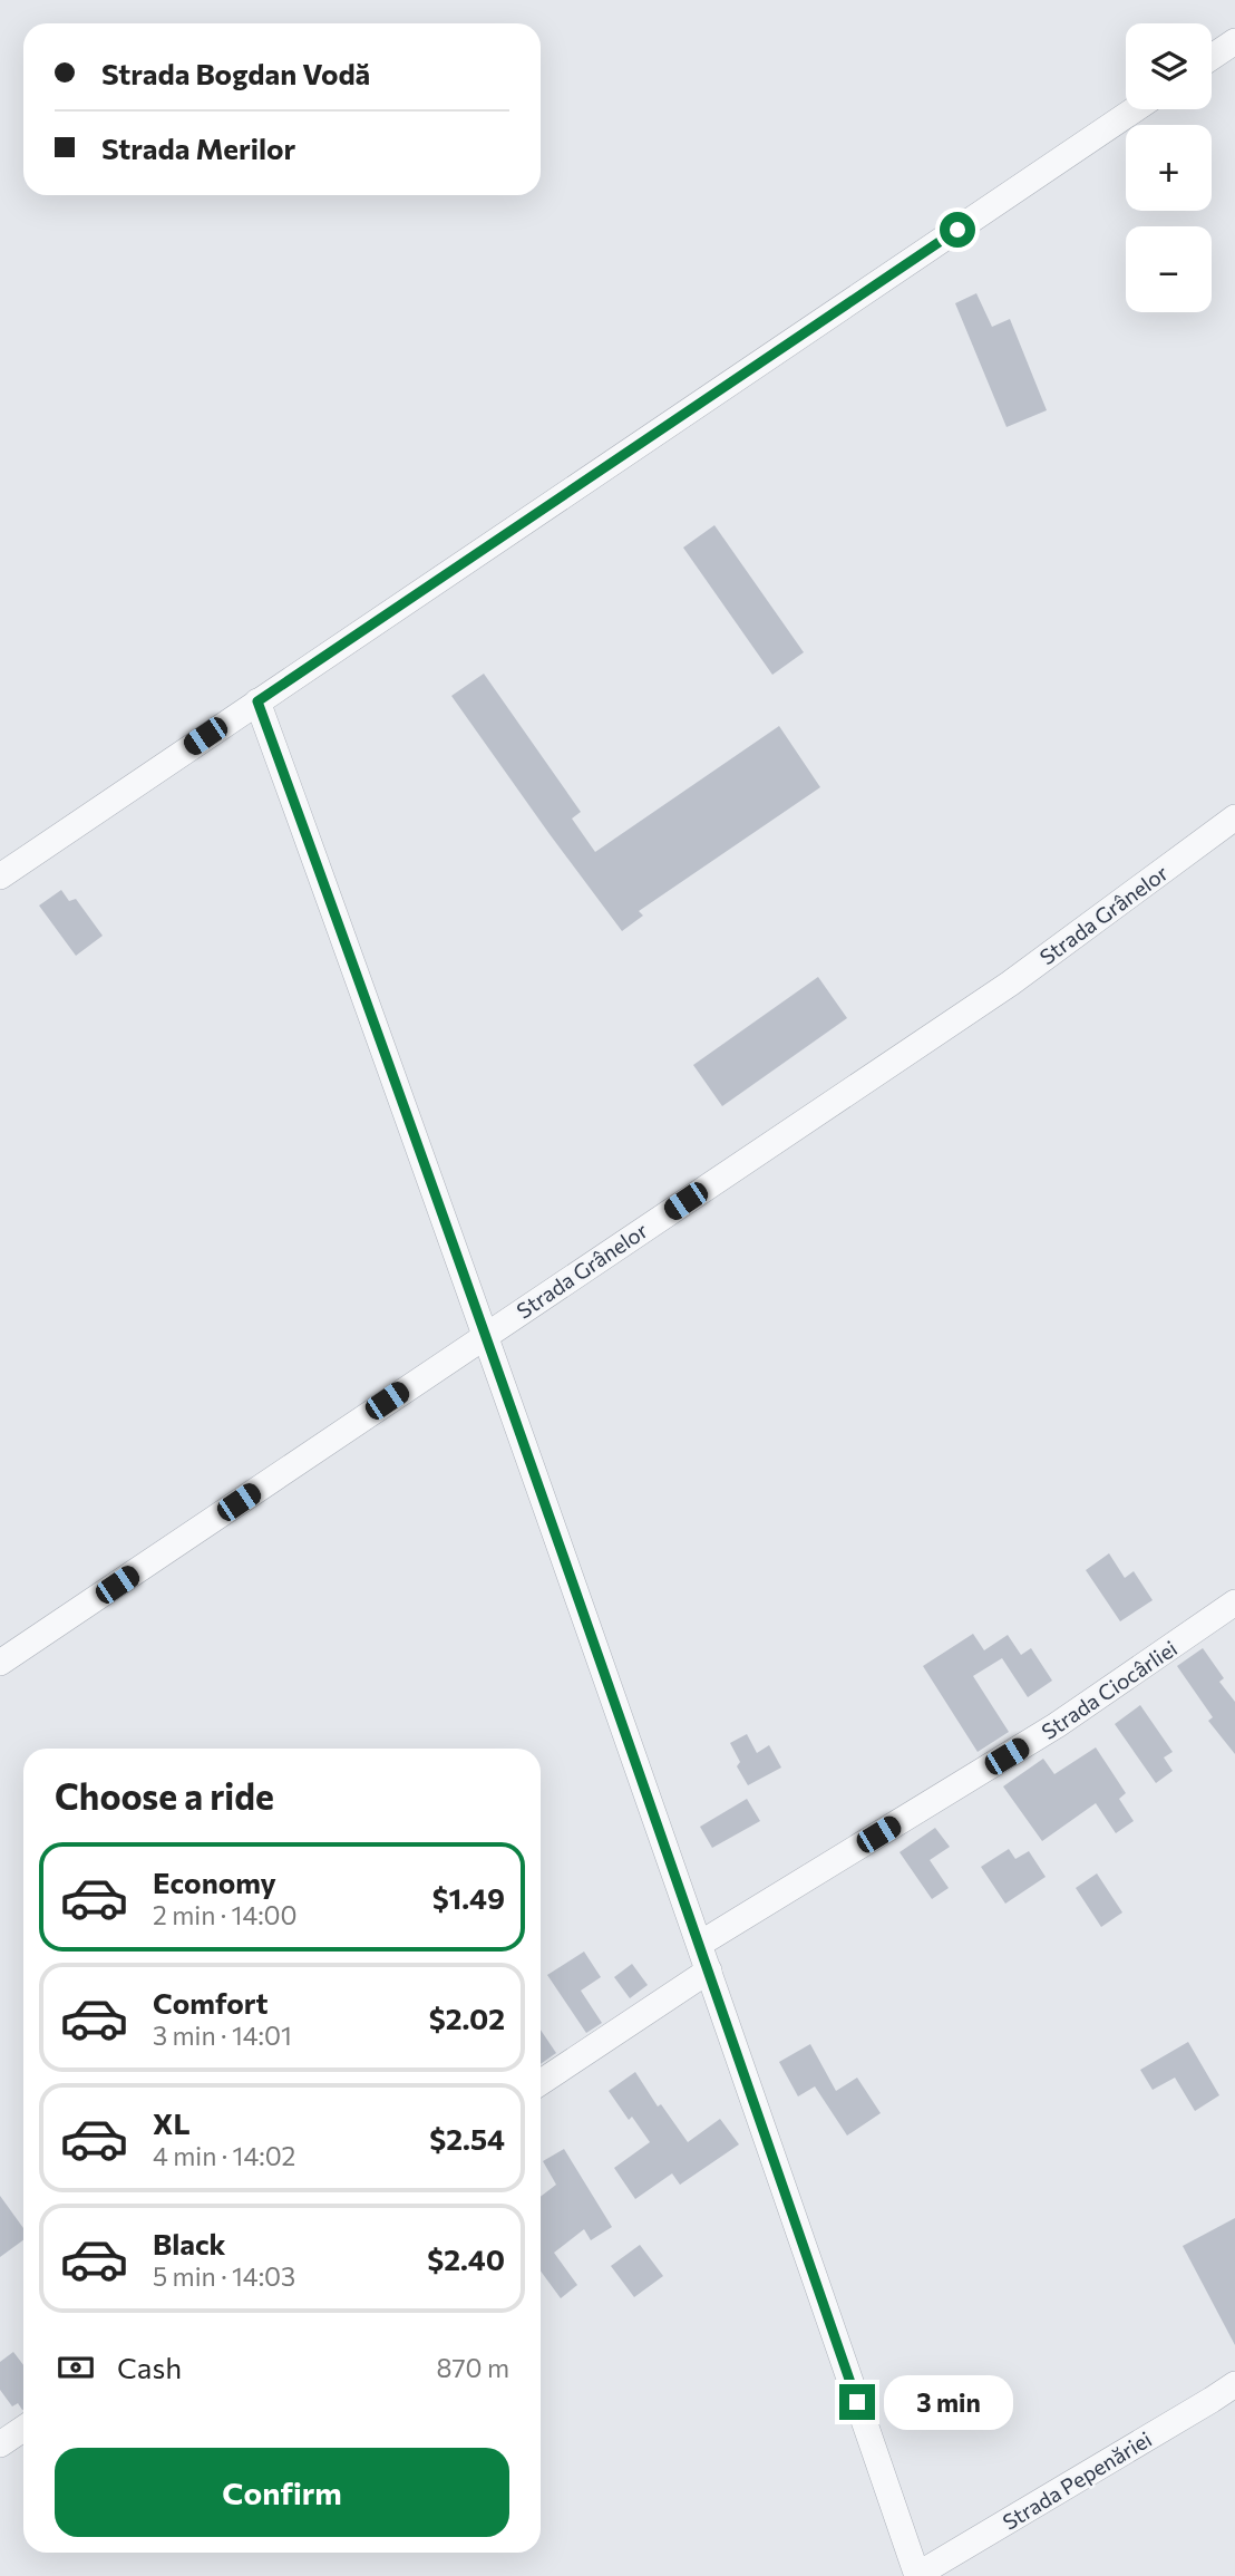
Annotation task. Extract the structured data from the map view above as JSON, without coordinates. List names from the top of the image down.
{
  "streets": {
    "street": ["Strada Grânelor", "Strada Ciocârliei", "Strada Pepenăriei"]
  },
  "page": {
    "map_buttons": ["+", "−"],
    "banner": ["Strada Bogdan Vodă", "Strada Merilor"],
    "heading": "Choose a ride",
    "list": [
      {
        "name": "Economy",
        "note": "2 min · 14:00",
        "value": "$1.49"
      },
      {
        "name": "Comfort",
        "note": "3 min · 14:01",
        "value": "$2.02"
      },
      {
        "name": "XL",
        "note": "4 min · 14:02",
        "value": "$2.54"
      },
      {
        "name": "Black",
        "note": "5 min · 14:03",
        "value": "$2.40"
      }
    ],
    "pay": ["Cash", "870 m"],
    "bubble": "3 min",
    "buttons": "Confirm"
  }
}
